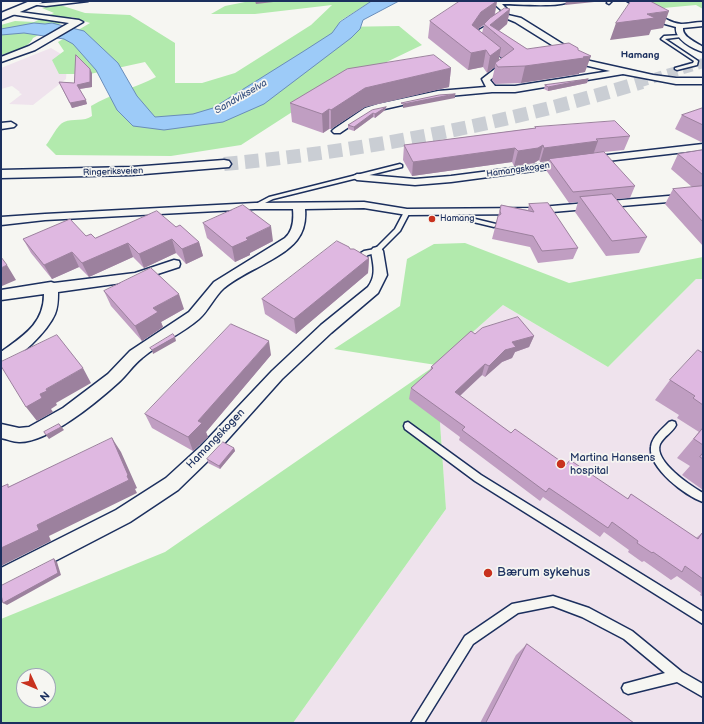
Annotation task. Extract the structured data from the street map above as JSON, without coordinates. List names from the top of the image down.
{
  "streets": {
    "main road": ["Ringeriksveien"],
    "street": ["Hamangskogen"]
  },
  "districts": ["Hamang"],
  "water": ["Sandvikselva"],
  "places": ["Hamang", "Martina Hansens hospital", "Bærum sykehus"],
  "north": "bottom right"
}
